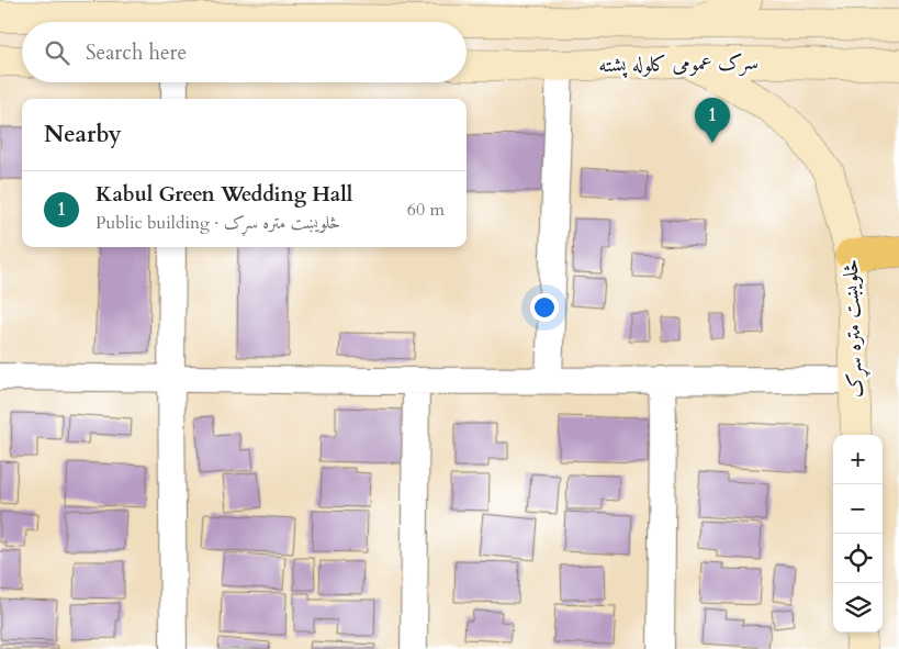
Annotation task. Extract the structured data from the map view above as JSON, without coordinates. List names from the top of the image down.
{
  "streets": {
    "main road": ["سرک عمومی کلوله پشته", "څلویښت متره سړک"]
  },
  "crossings": [
    ["سرک عمومی کلوله پشته", "څلویښت متره سړک"]
  ],
  "page": {
    "search": "Search here",
    "pins": "1",
    "heading": "Nearby",
    "list": [
      {
        "mark": "1",
        "name": "Kabul Green Wedding Hall",
        "note": "Public building · څلویښت متره سړک",
        "value": "60 m"
      }
    ],
    "map_buttons": ["+", "−"]
  }
}
